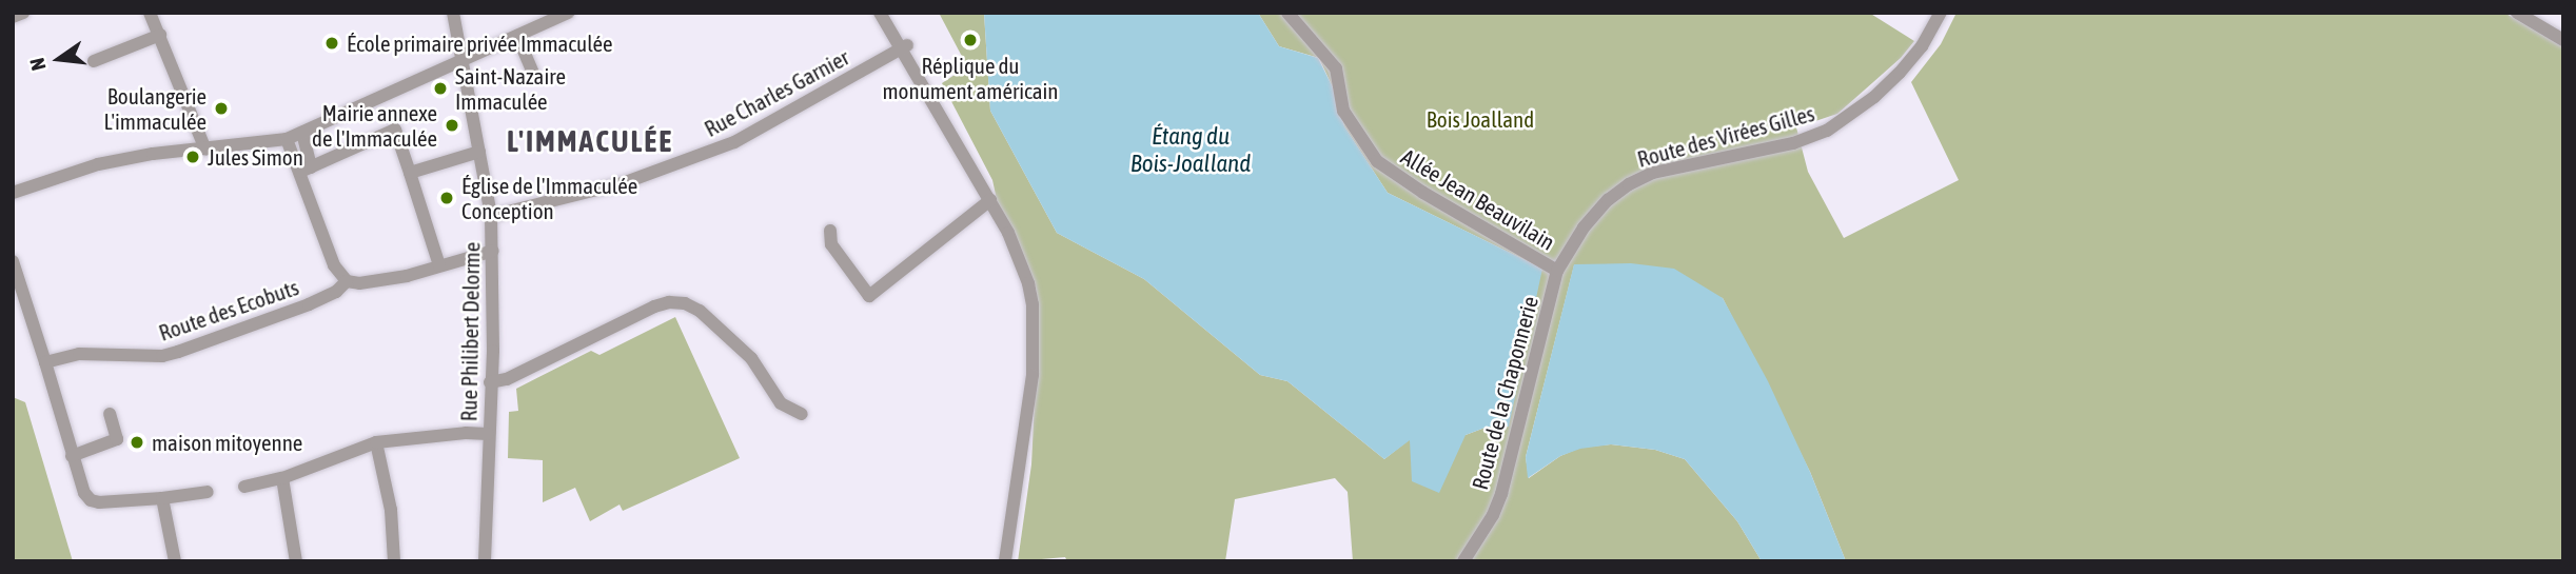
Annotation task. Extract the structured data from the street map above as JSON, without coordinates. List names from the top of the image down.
{
  "streets": {
    "street": [
      "Rue Charles Garnier",
      "Route des Virées Gilles",
      "Allée Jean Beauvilain",
      "Route des Ecobuts",
      "Rue Philibert Delorme",
      "Route de la Chaponnerie"
    ]
  },
  "crossings": [
    ["Rue Charles Garnier", "Rue Philibert Delorme"],
    ["Route des Virées Gilles", "Allée Jean Beauvilain"],
    ["Route des Virées Gilles", "Route de la Chaponnerie"],
    ["Allée Jean Beauvilain", "Route de la Chaponnerie"]
  ],
  "districts": ["L'IMMACULÉE"],
  "water": ["Étang du Bois-Joalland"],
  "parks": ["Bois Joalland"],
  "places": [
    "Réplique du monument américain",
    "École primaire privée Immaculée",
    "Saint-Nazaire Immaculée",
    "Boulangerie L'immaculée",
    "Mairie annexe de l'Immaculée",
    "Jules Simon",
    "Église de l'Immaculée Conception",
    "maison mitoyenne"
  ],
  "north": "left"
}
